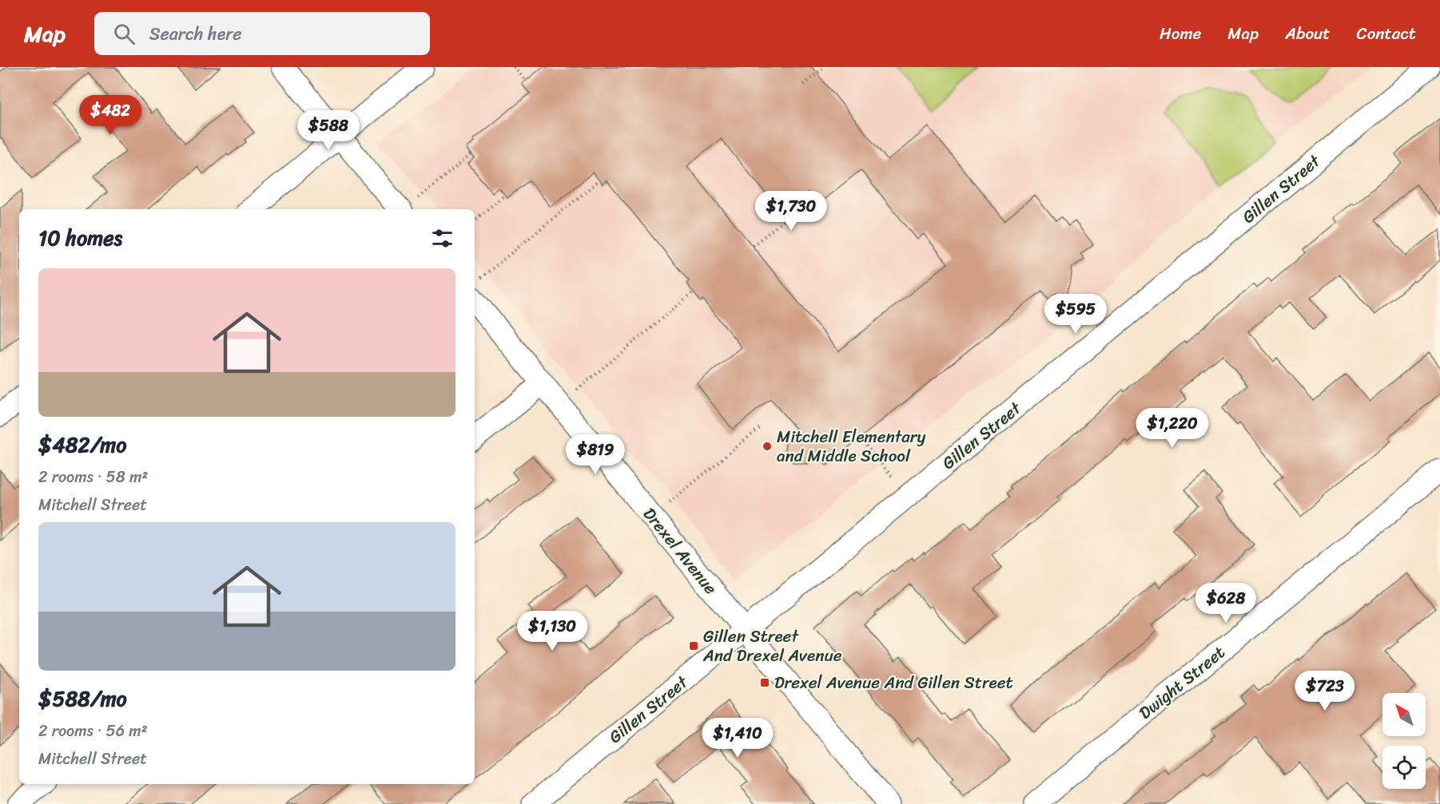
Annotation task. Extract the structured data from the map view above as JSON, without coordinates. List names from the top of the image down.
{
  "streets": {
    "street": ["Gillen Street", "Drexel Avenue", "Dwight Street"]
  },
  "crossings": [
    ["Gillen Street", "Drexel Avenue"]
  ],
  "places": {
    "other": ["Mitchell Elementary and Middle School"],
    "transit": ["Gillen Street And Drexel Avenue", "Drexel Avenue And Gillen Street"]
  },
  "north": "top left",
  "page": {
    "header": "Map",
    "search": "Search here",
    "nav": [
      "Home",
      "Map",
      "About",
      "Contact"
    ],
    "price": [
      "$482",
      "$588",
      "$1,730",
      "$595",
      "$1,220",
      "$819",
      "$628",
      "$1,130",
      "$723",
      "$1,410"
    ],
    "heading": "10 homes",
    "list": [
      {
        "name": "$482/mo",
        "note": "2 rooms · 58 m² · Mitchell Street"
      },
      {
        "name": "$588/mo",
        "note": "2 rooms · 56 m² · Mitchell Street"
      }
    ]
  }
}
